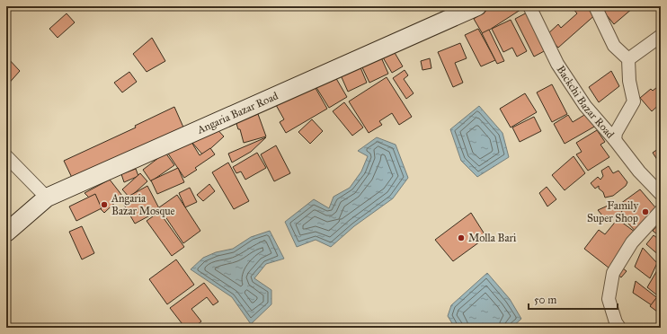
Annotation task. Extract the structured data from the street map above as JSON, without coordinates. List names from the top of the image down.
{
  "streets": {
    "main road": ["Angaria Bazar Road"],
    "street": ["Backchi Bazar Road"]
  },
  "places": ["Angaria Bazar Mosque", "Family Super Shop", "Molla Bari"],
  "scale_bar": "50 m"
}
